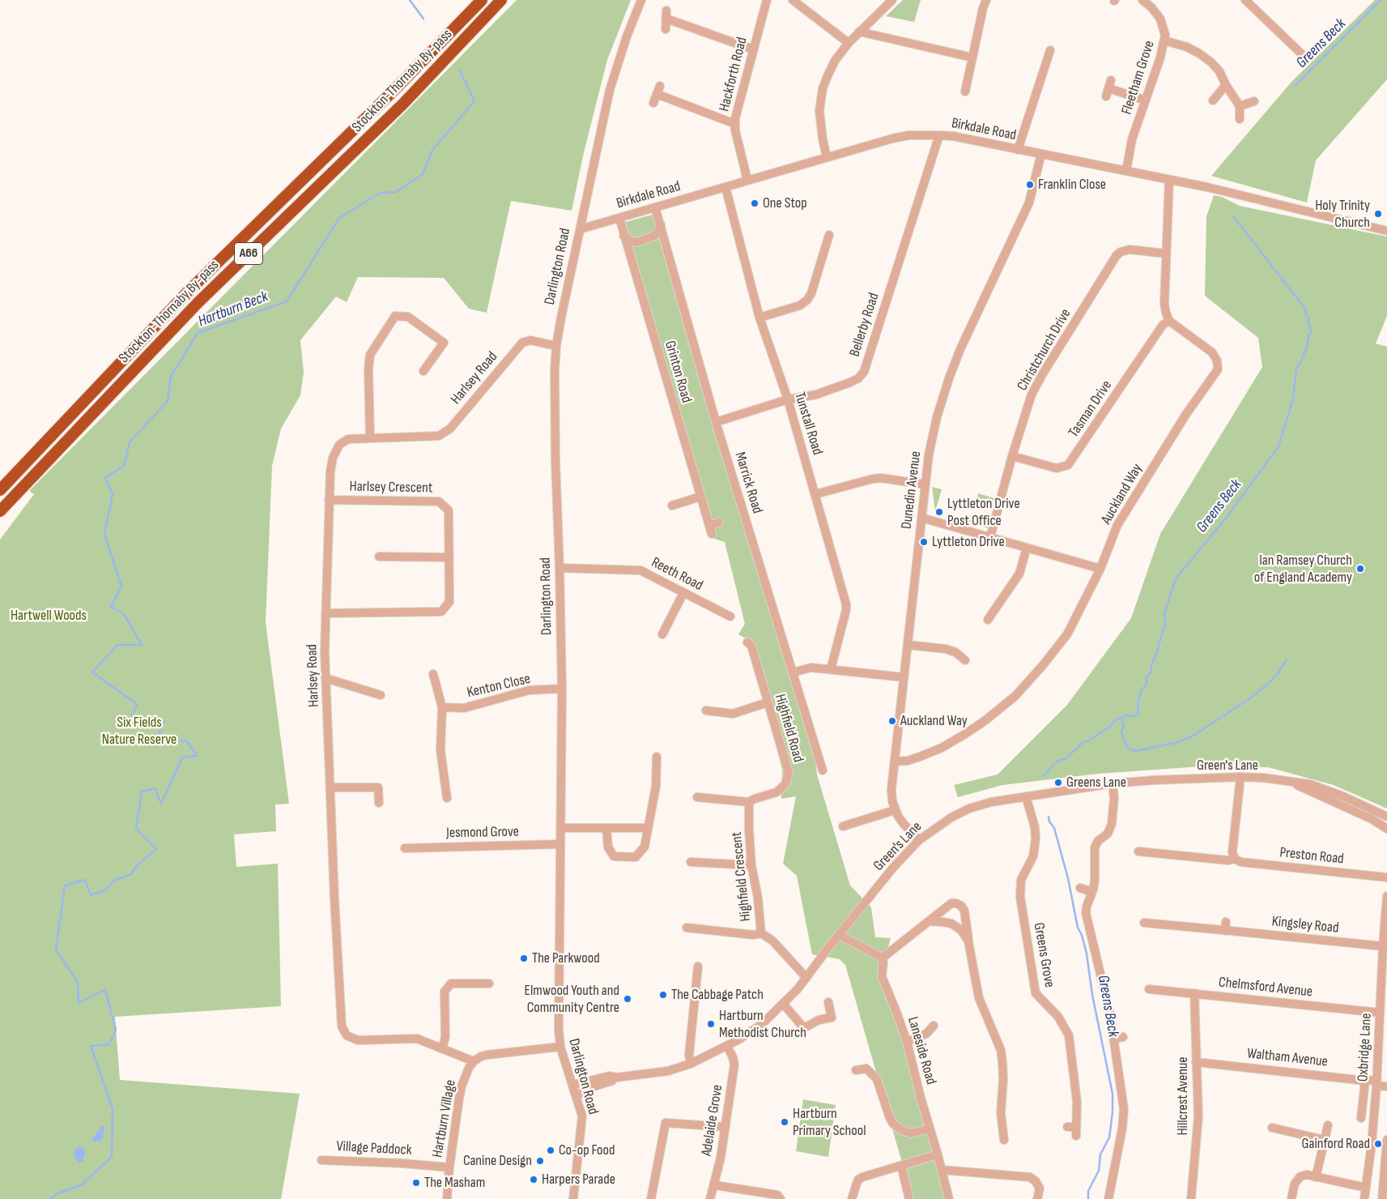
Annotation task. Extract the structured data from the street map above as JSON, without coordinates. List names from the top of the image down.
{
  "streets": {
    "highway": ["Stockton-Thornaby By-pass", "A66"],
    "street": [
      "Hackforth Road",
      "Fleetham Grove",
      "Birkdale Road",
      "Darlington Road",
      "Bellerby Road",
      "Christchurch Drive",
      "Grinton Road",
      "Harlsey Road",
      "Tasman Drive",
      "Tunstall Road",
      "Marrick Road",
      "Harlsey Crescent",
      "Dunedin Avenue",
      "Auckland Way",
      "Reeth Road",
      "Kenton Close",
      "Highfield Road",
      "Green's Lane",
      "Jesmond Grove",
      "Preston Road",
      "Highfield Crescent",
      "Kingsley Road",
      "Greens Grove",
      "Chelmsford Avenue",
      "Oxbridge Lane",
      "Laneside Road",
      "Waltham Avenue",
      "Hillcrest Avenue",
      "Hartburn Village",
      "Adelaide Grove",
      "Village Paddock"
    ]
  },
  "crossings": [
    ["Hackforth Road", "Birkdale Road"],
    ["Fleetham Grove", "Birkdale Road"],
    ["Birkdale Road", "Darlington Road"],
    ["Birkdale Road", "Bellerby Road"],
    ["Birkdale Road", "Grinton Road"],
    ["Birkdale Road", "Tunstall Road"],
    ["Birkdale Road", "Marrick Road"],
    ["Birkdale Road", "Dunedin Avenue"],
    ["Darlington Road", "Harlsey Road"],
    ["Darlington Road", "Reeth Road"],
    ["Darlington Road", "Kenton Close"],
    ["Darlington Road", "Green's Lane"],
    ["Darlington Road", "Jesmond Grove"],
    ["Bellerby Road", "Tunstall Road"],
    ["Bellerby Road", "Marrick Road"],
    ["Christchurch Drive", "Tasman Drive"],
    ["Harlsey Road", "Harlsey Crescent"],
    ["Harlsey Road", "Hartburn Village"],
    ["Tasman Drive", "Auckland Way"],
    ["Dunedin Avenue", "Auckland Way"],
    ["Dunedin Avenue", "Green's Lane"],
    ["Highfield Road", "Highfield Crescent"],
    ["Green's Lane", "Highfield Crescent"],
    ["Green's Lane", "Greens Grove"],
    ["Green's Lane", "Adelaide Grove"],
    ["Kingsley Road", "Oxbridge Lane"],
    ["Chelmsford Avenue", "Oxbridge Lane"],
    ["Chelmsford Avenue", "Hillcrest Avenue"],
    ["Oxbridge Lane", "Waltham Avenue"],
    ["Waltham Avenue", "Hillcrest Avenue"],
    ["Hartburn Village", "Village Paddock"]
  ],
  "water": ["Greens Beck", "Hartburn Beck"],
  "parks": ["Hartwell Woods", "Six Fields Nature Reserve"],
  "places": [
    "Franklin Close",
    "One Stop",
    "Holy Trinity Church",
    "Lyttleton Drive Post Office",
    "Lyttleton Drive",
    "Ian Ramsey Church of England Academy",
    "Auckland Way",
    "Greens Lane",
    "The Parkwood",
    "The Cabbage Patch",
    "Elmwood Youth and Community Centre",
    "Hartburn Methodist Church",
    "Hartburn Primary School",
    "Gainford Road",
    "Co-op Food",
    "Canine Design",
    "Harpers Parade",
    "The Masham"
  ]
}
